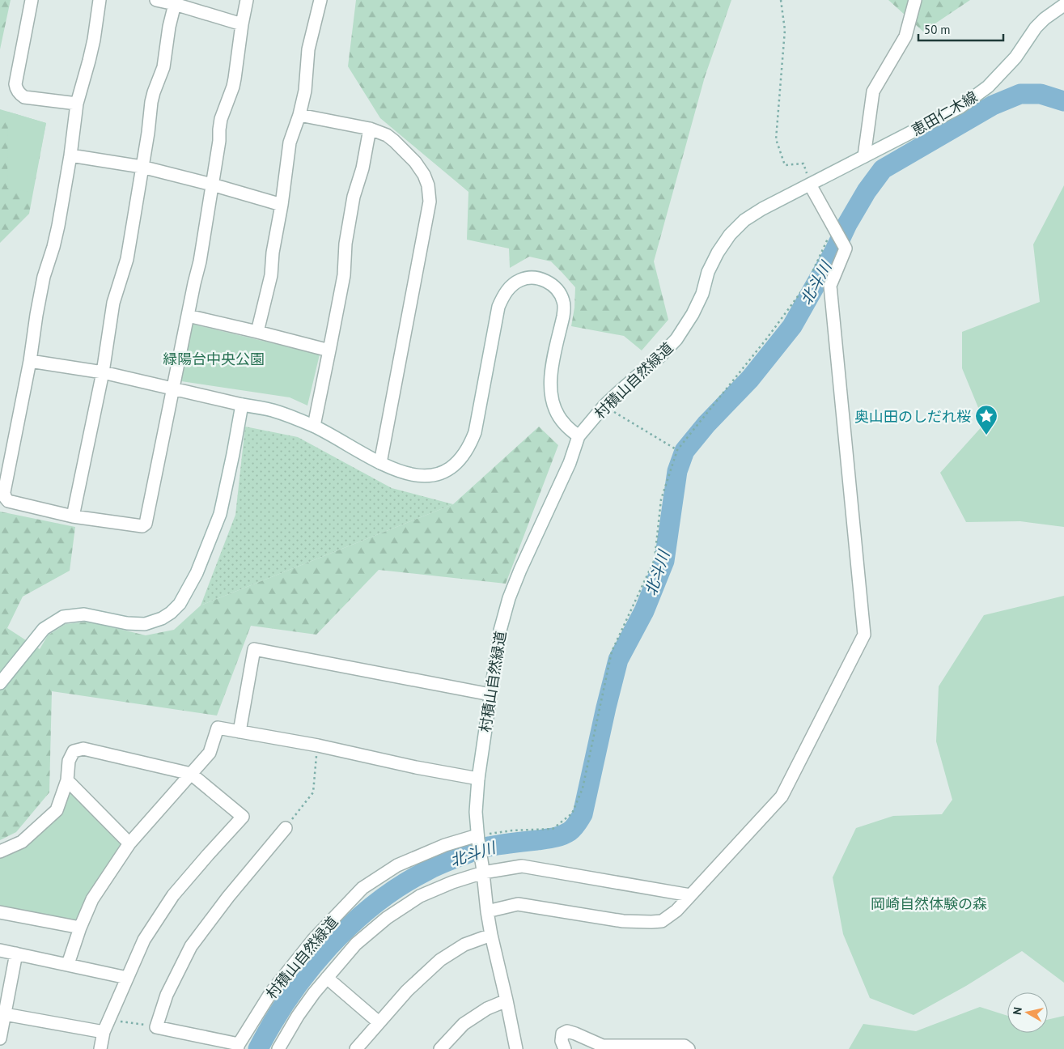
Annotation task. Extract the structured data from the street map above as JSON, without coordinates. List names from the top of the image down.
{
  "streets": {
    "street": ["恵田仁木線", "村積山自然緑道"]
  },
  "crossings": [
    ["恵田仁木線", "村積山自然緑道"]
  ],
  "water": ["北斗川"],
  "parks": ["緑陽台中央公園", "岡崎自然体験の森"],
  "places": {
    "place": ["奥山田のしだれ桜"]
  },
  "scale_bar": "50 m",
  "north": "left"
}
